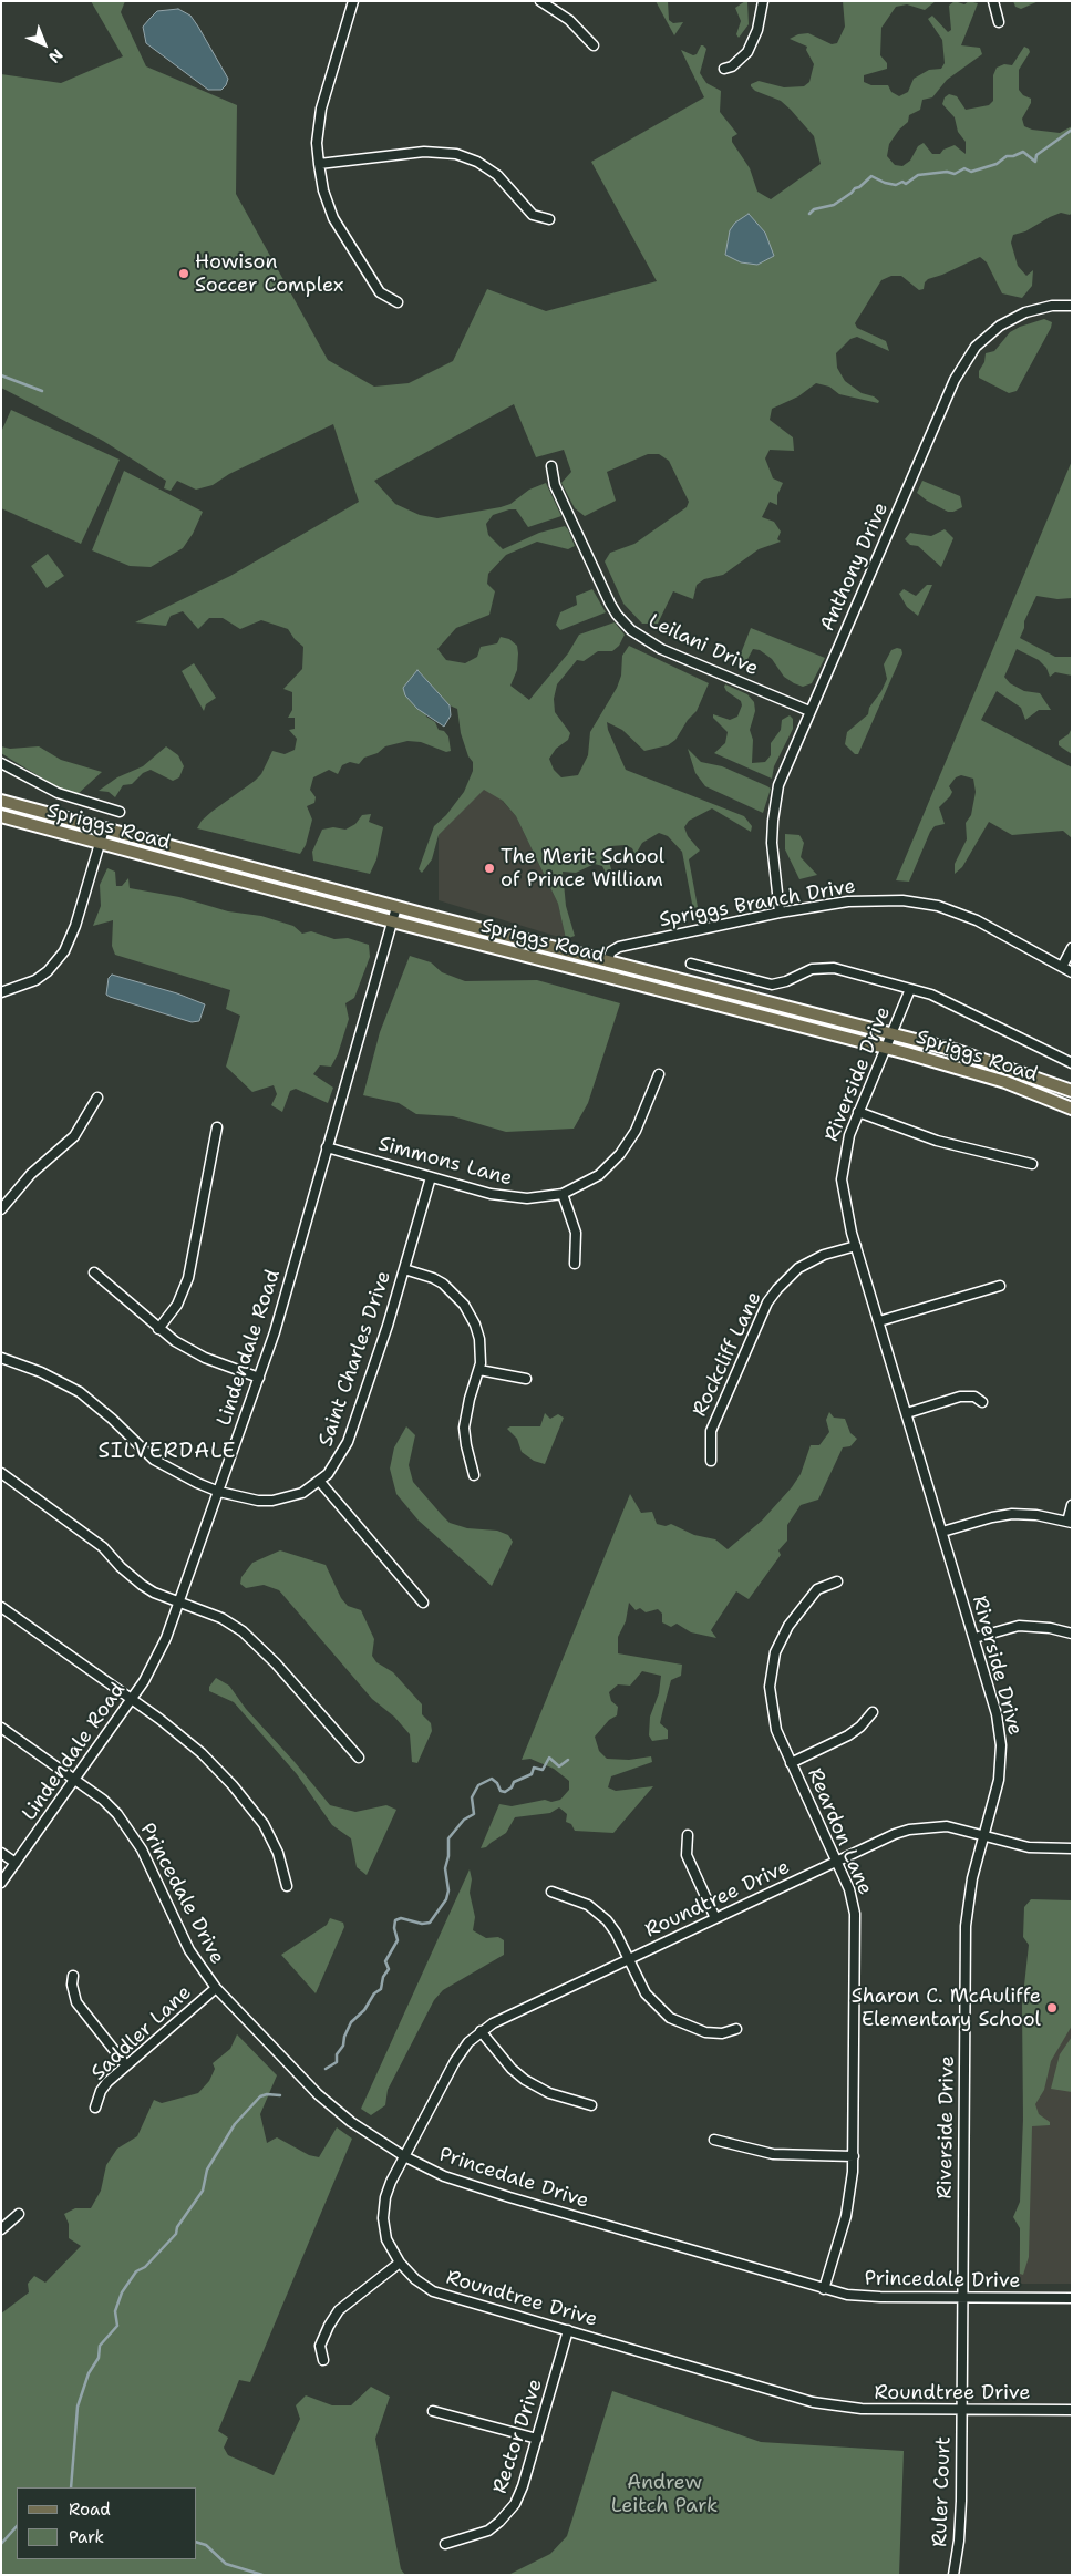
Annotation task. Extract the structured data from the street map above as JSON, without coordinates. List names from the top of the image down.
{
  "streets": {
    "main road": ["Spriggs Road"],
    "street": [
      "Anthony Drive",
      "Leilani Drive",
      "Spriggs Branch Drive",
      "Riverside Drive",
      "Simmons Lane",
      "Lindendale Road",
      "Rockcliff Lane",
      "Saint Charles Drive",
      "Reardon Lane",
      "Princedale Drive",
      "Roundtree Drive",
      "Saddler Lane",
      "Rector Drive",
      "Ruler Court"
    ]
  },
  "crossings": [
    ["Anthony Drive", "Leilani Drive"],
    ["Anthony Drive", "Spriggs Branch Drive"],
    ["Spriggs Road", "Spriggs Branch Drive"],
    ["Spriggs Road", "Riverside Drive"],
    ["Spriggs Road", "Lindendale Road"],
    ["Riverside Drive", "Rockcliff Lane"],
    ["Riverside Drive", "Princedale Drive"],
    ["Riverside Drive", "Roundtree Drive"],
    ["Riverside Drive", "Ruler Court"],
    ["Simmons Lane", "Lindendale Road"],
    ["Simmons Lane", "Saint Charles Drive"],
    ["Lindendale Road", "Saint Charles Drive"],
    ["Lindendale Road", "Princedale Drive"],
    ["Reardon Lane", "Princedale Drive"],
    ["Reardon Lane", "Roundtree Drive"],
    ["Princedale Drive", "Roundtree Drive"],
    ["Princedale Drive", "Saddler Lane"],
    ["Roundtree Drive", "Rector Drive"],
    ["Roundtree Drive", "Ruler Court"]
  ],
  "districts": ["SILVERDALE"],
  "parks": ["Andrew Leitch Park"],
  "places": ["Howison Soccer Complex", "The Merit School of Prince William", "Sharon C. McAuliffe Elementary School"],
  "legend": ["Road", "Park"],
  "north": "bottom right"
}
